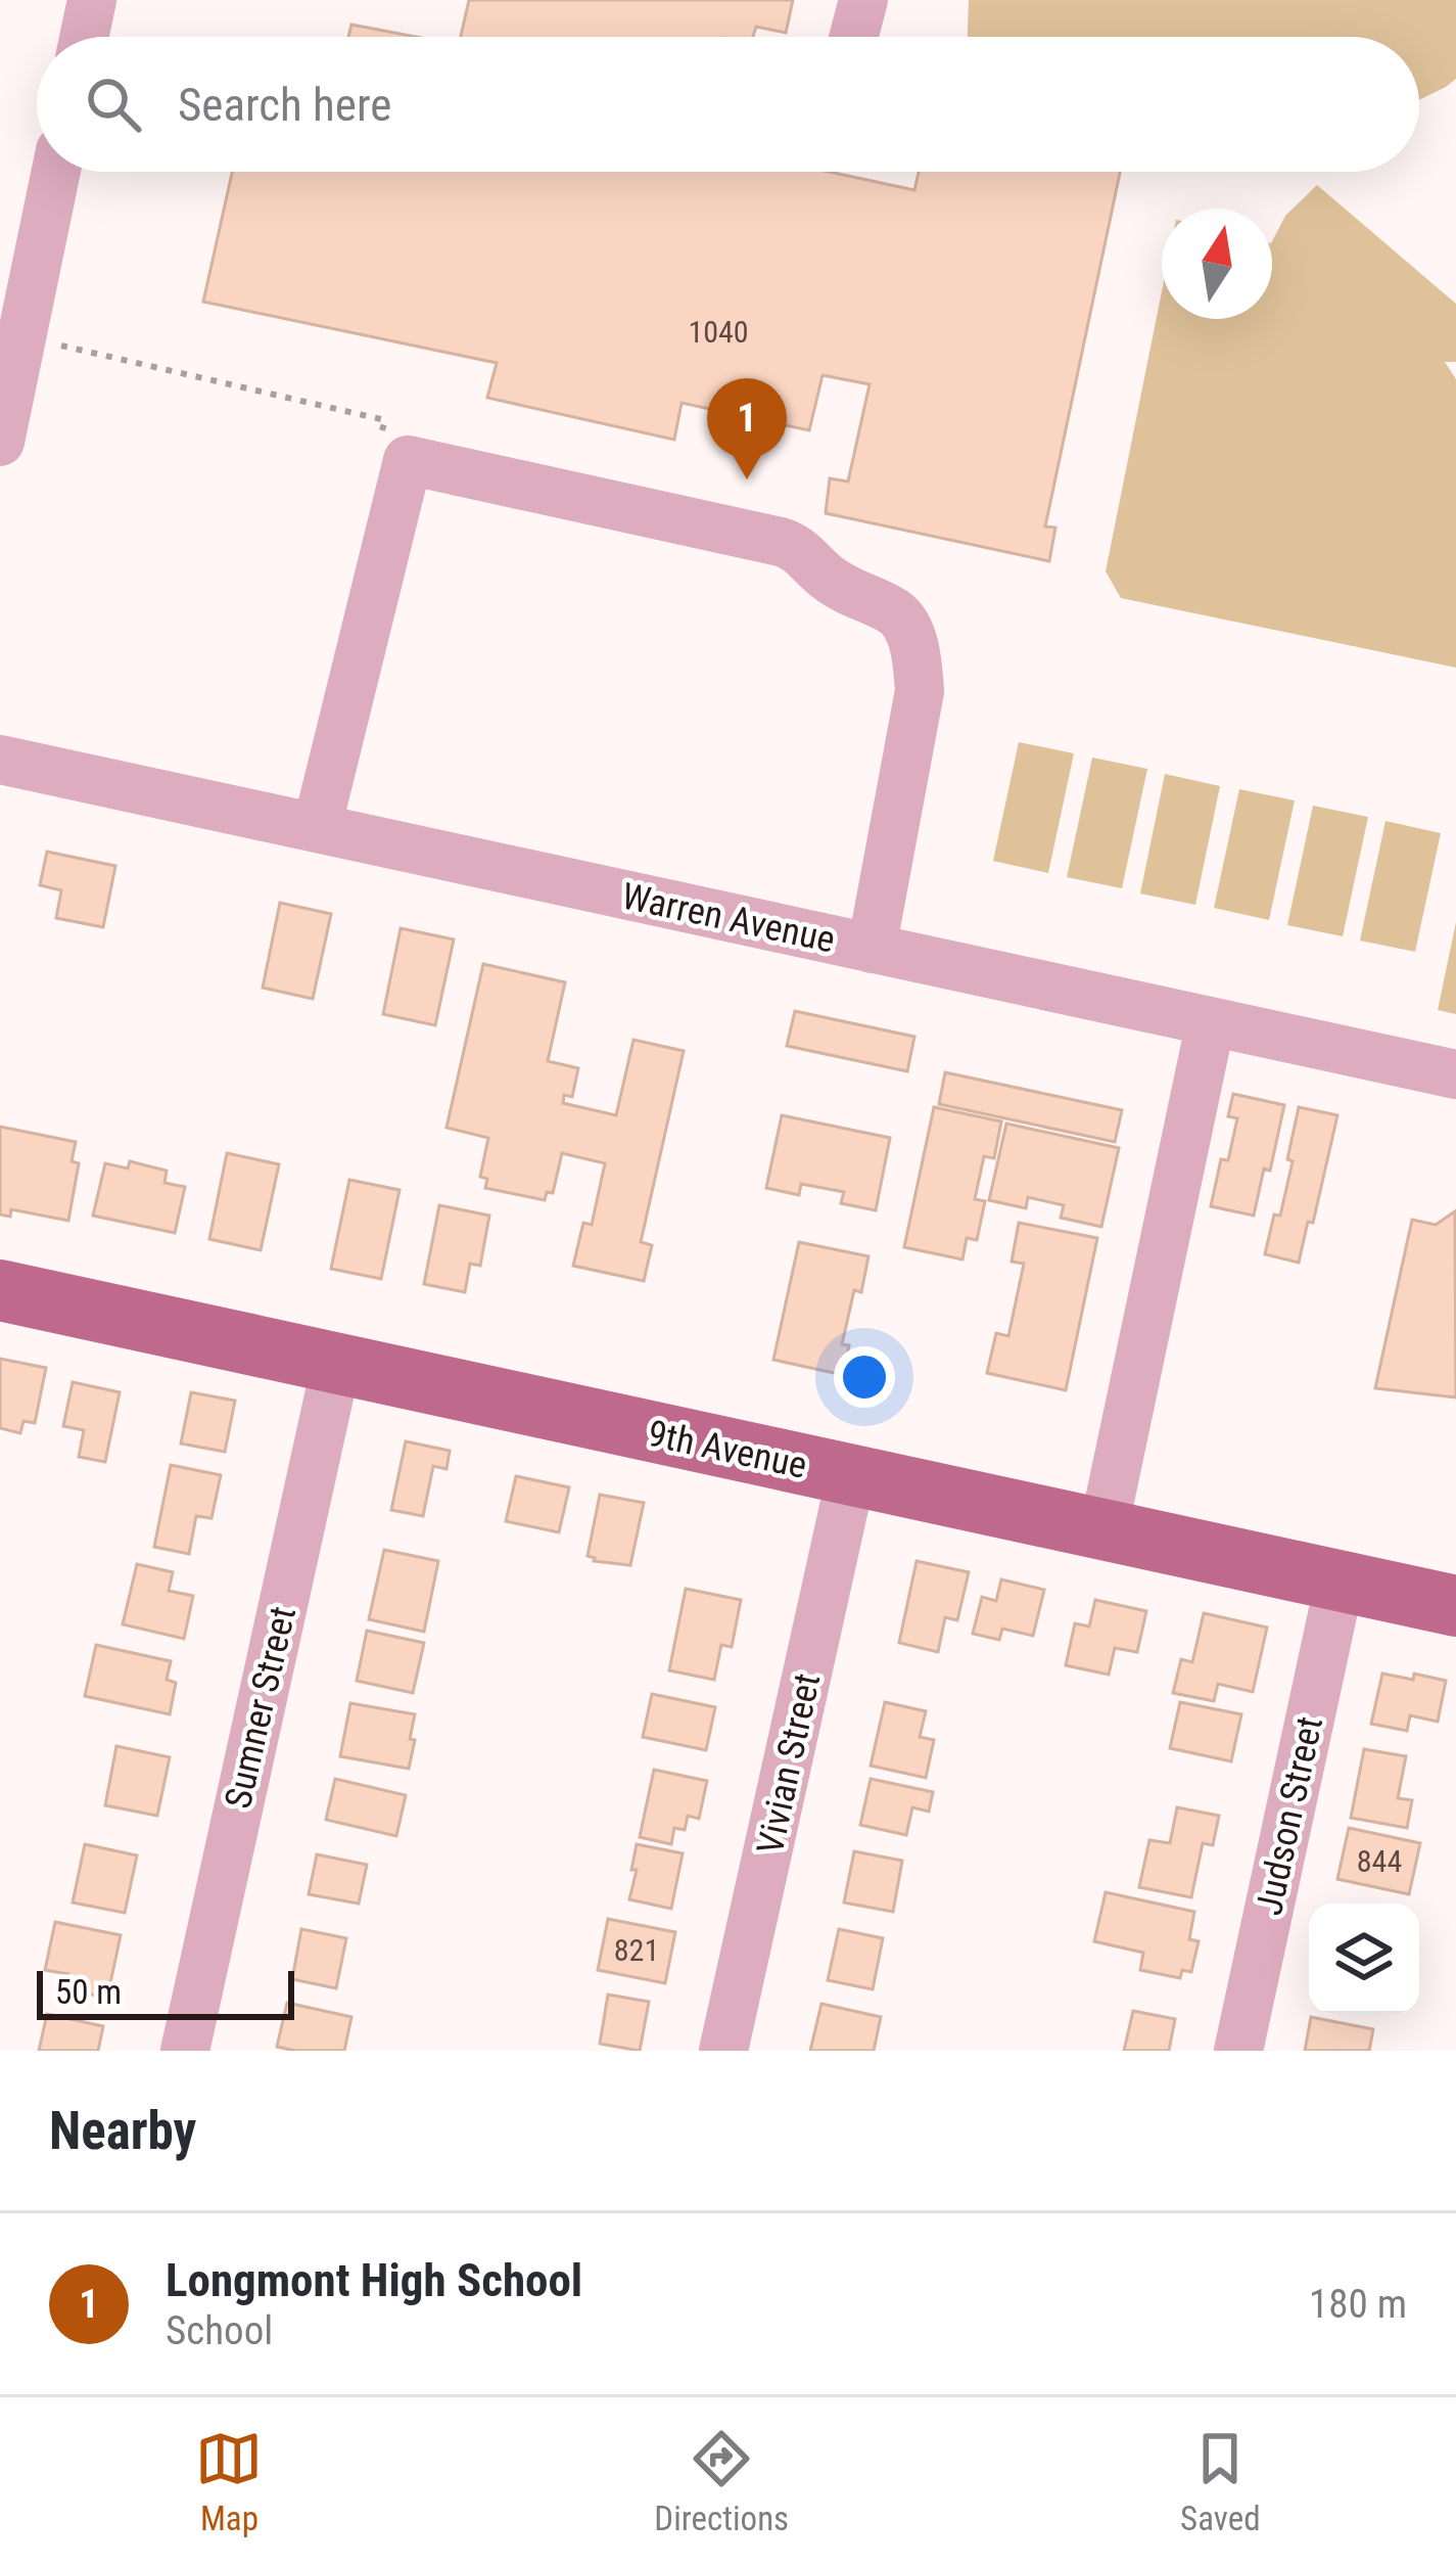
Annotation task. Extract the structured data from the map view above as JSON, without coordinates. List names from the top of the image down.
{
  "streets": {
    "main road": ["9th Avenue"],
    "street": [
      "Warren Avenue",
      "Sumner Street",
      "Vivian Street",
      "Judson Street"
    ]
  },
  "crossings": [
    ["9th Avenue", "Sumner Street"],
    ["9th Avenue", "Vivian Street"],
    ["9th Avenue", "Judson Street"]
  ],
  "house_numbers": ["1040", "844", "821"],
  "scale_bar": "50 m",
  "north": "top",
  "page": {
    "search": "Search here",
    "pins": "1",
    "scale": "50 m",
    "heading": "Nearby",
    "list": [
      {
        "mark": "1",
        "name": "Longmont High School",
        "note": "School",
        "value": "180 m"
      }
    ],
    "nav": ["Map", "Directions", "Saved"]
  }
}
